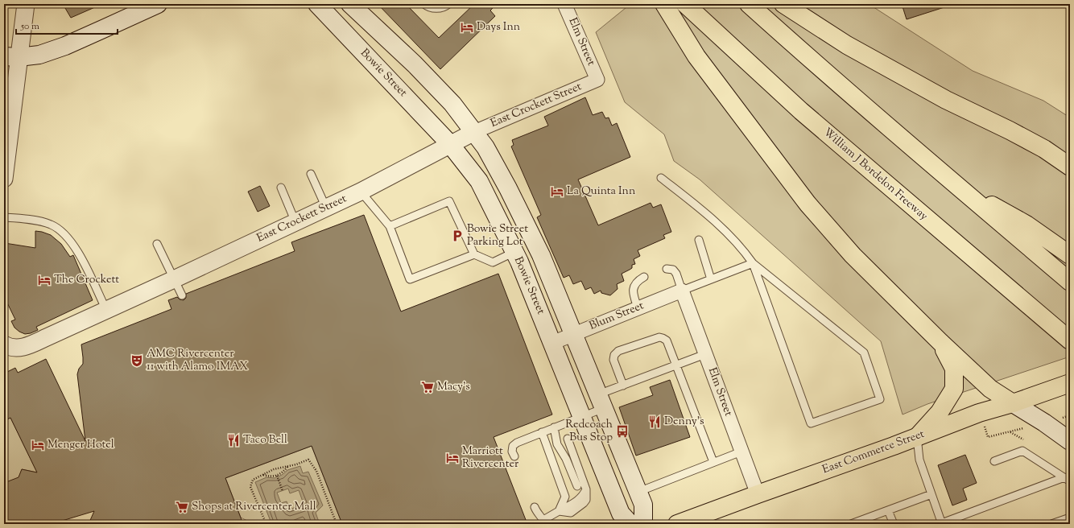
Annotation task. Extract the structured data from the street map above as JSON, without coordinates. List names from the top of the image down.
{
  "streets": {
    "main road": ["Bowie Street", "William J Bordelon Freeway", "East Commerce Street"],
    "street": ["Elm Street", "East Crockett Street", "Blum Street"]
  },
  "crossings": [
    ["Elm Street", "East Crockett Street"],
    ["Elm Street", "Blum Street"],
    ["Elm Street", "East Commerce Street"],
    ["Bowie Street", "East Crockett Street"],
    ["Bowie Street", "Blum Street"]
  ],
  "places": {
    "hotel": [
      "Days Inn",
      "La Quinta Inn",
      "The Crockett",
      "Menger Hotel",
      "Marriott Rivercenter"
    ],
    "parking": ["Bowie Street Parking Lot"],
    "theatre": ["AMC Rivercenter 11 with Alamo IMAX"],
    "supermarket": ["Macy's", "Shops at Rivercenter Mall"],
    "restaurant": ["Denny's", "Taco Bell"],
    "bus stop": ["Redcoach Bus Stop"]
  },
  "scale_bar": "50 m"
}
